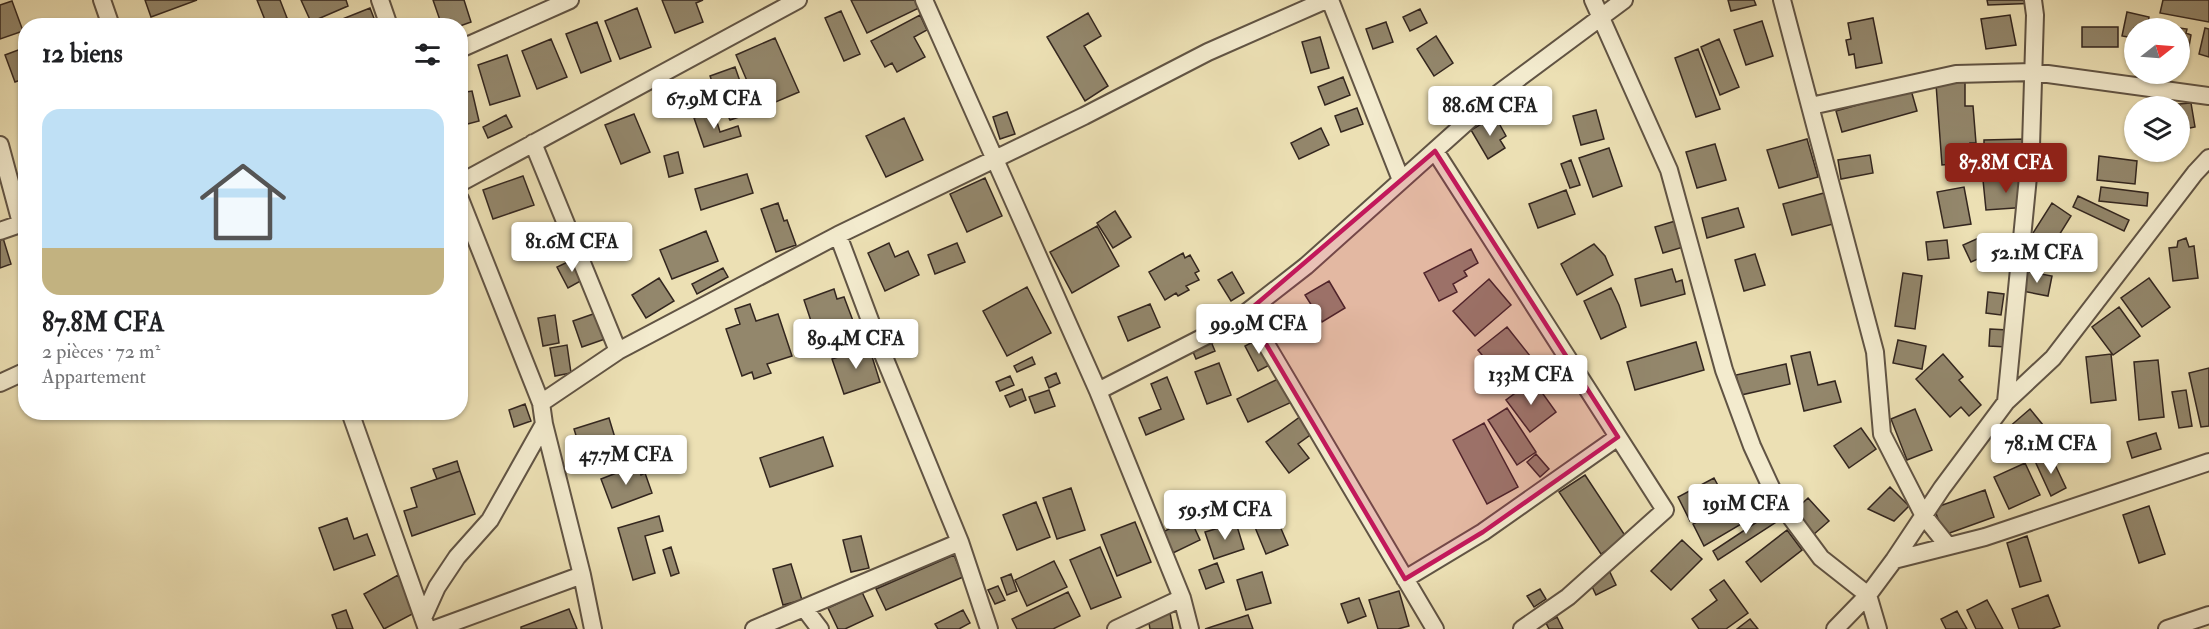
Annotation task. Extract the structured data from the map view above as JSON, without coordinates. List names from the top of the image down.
{
  "north": "right",
  "page": {
    "heading": "12 biens",
    "price": [
      "67.9M CFA",
      "88.6M CFA",
      "87.8M CFA",
      "81.6M CFA",
      "52.1M CFA",
      "99.9M CFA",
      "89.4M CFA",
      "133M CFA",
      "78.1M CFA",
      "47.7M CFA",
      "191M CFA",
      "59.5M CFA"
    ],
    "list": [
      {
        "name": "87.8M CFA",
        "note": "2 pièces · 72 m² · Appartement"
      }
    ]
  }
}
